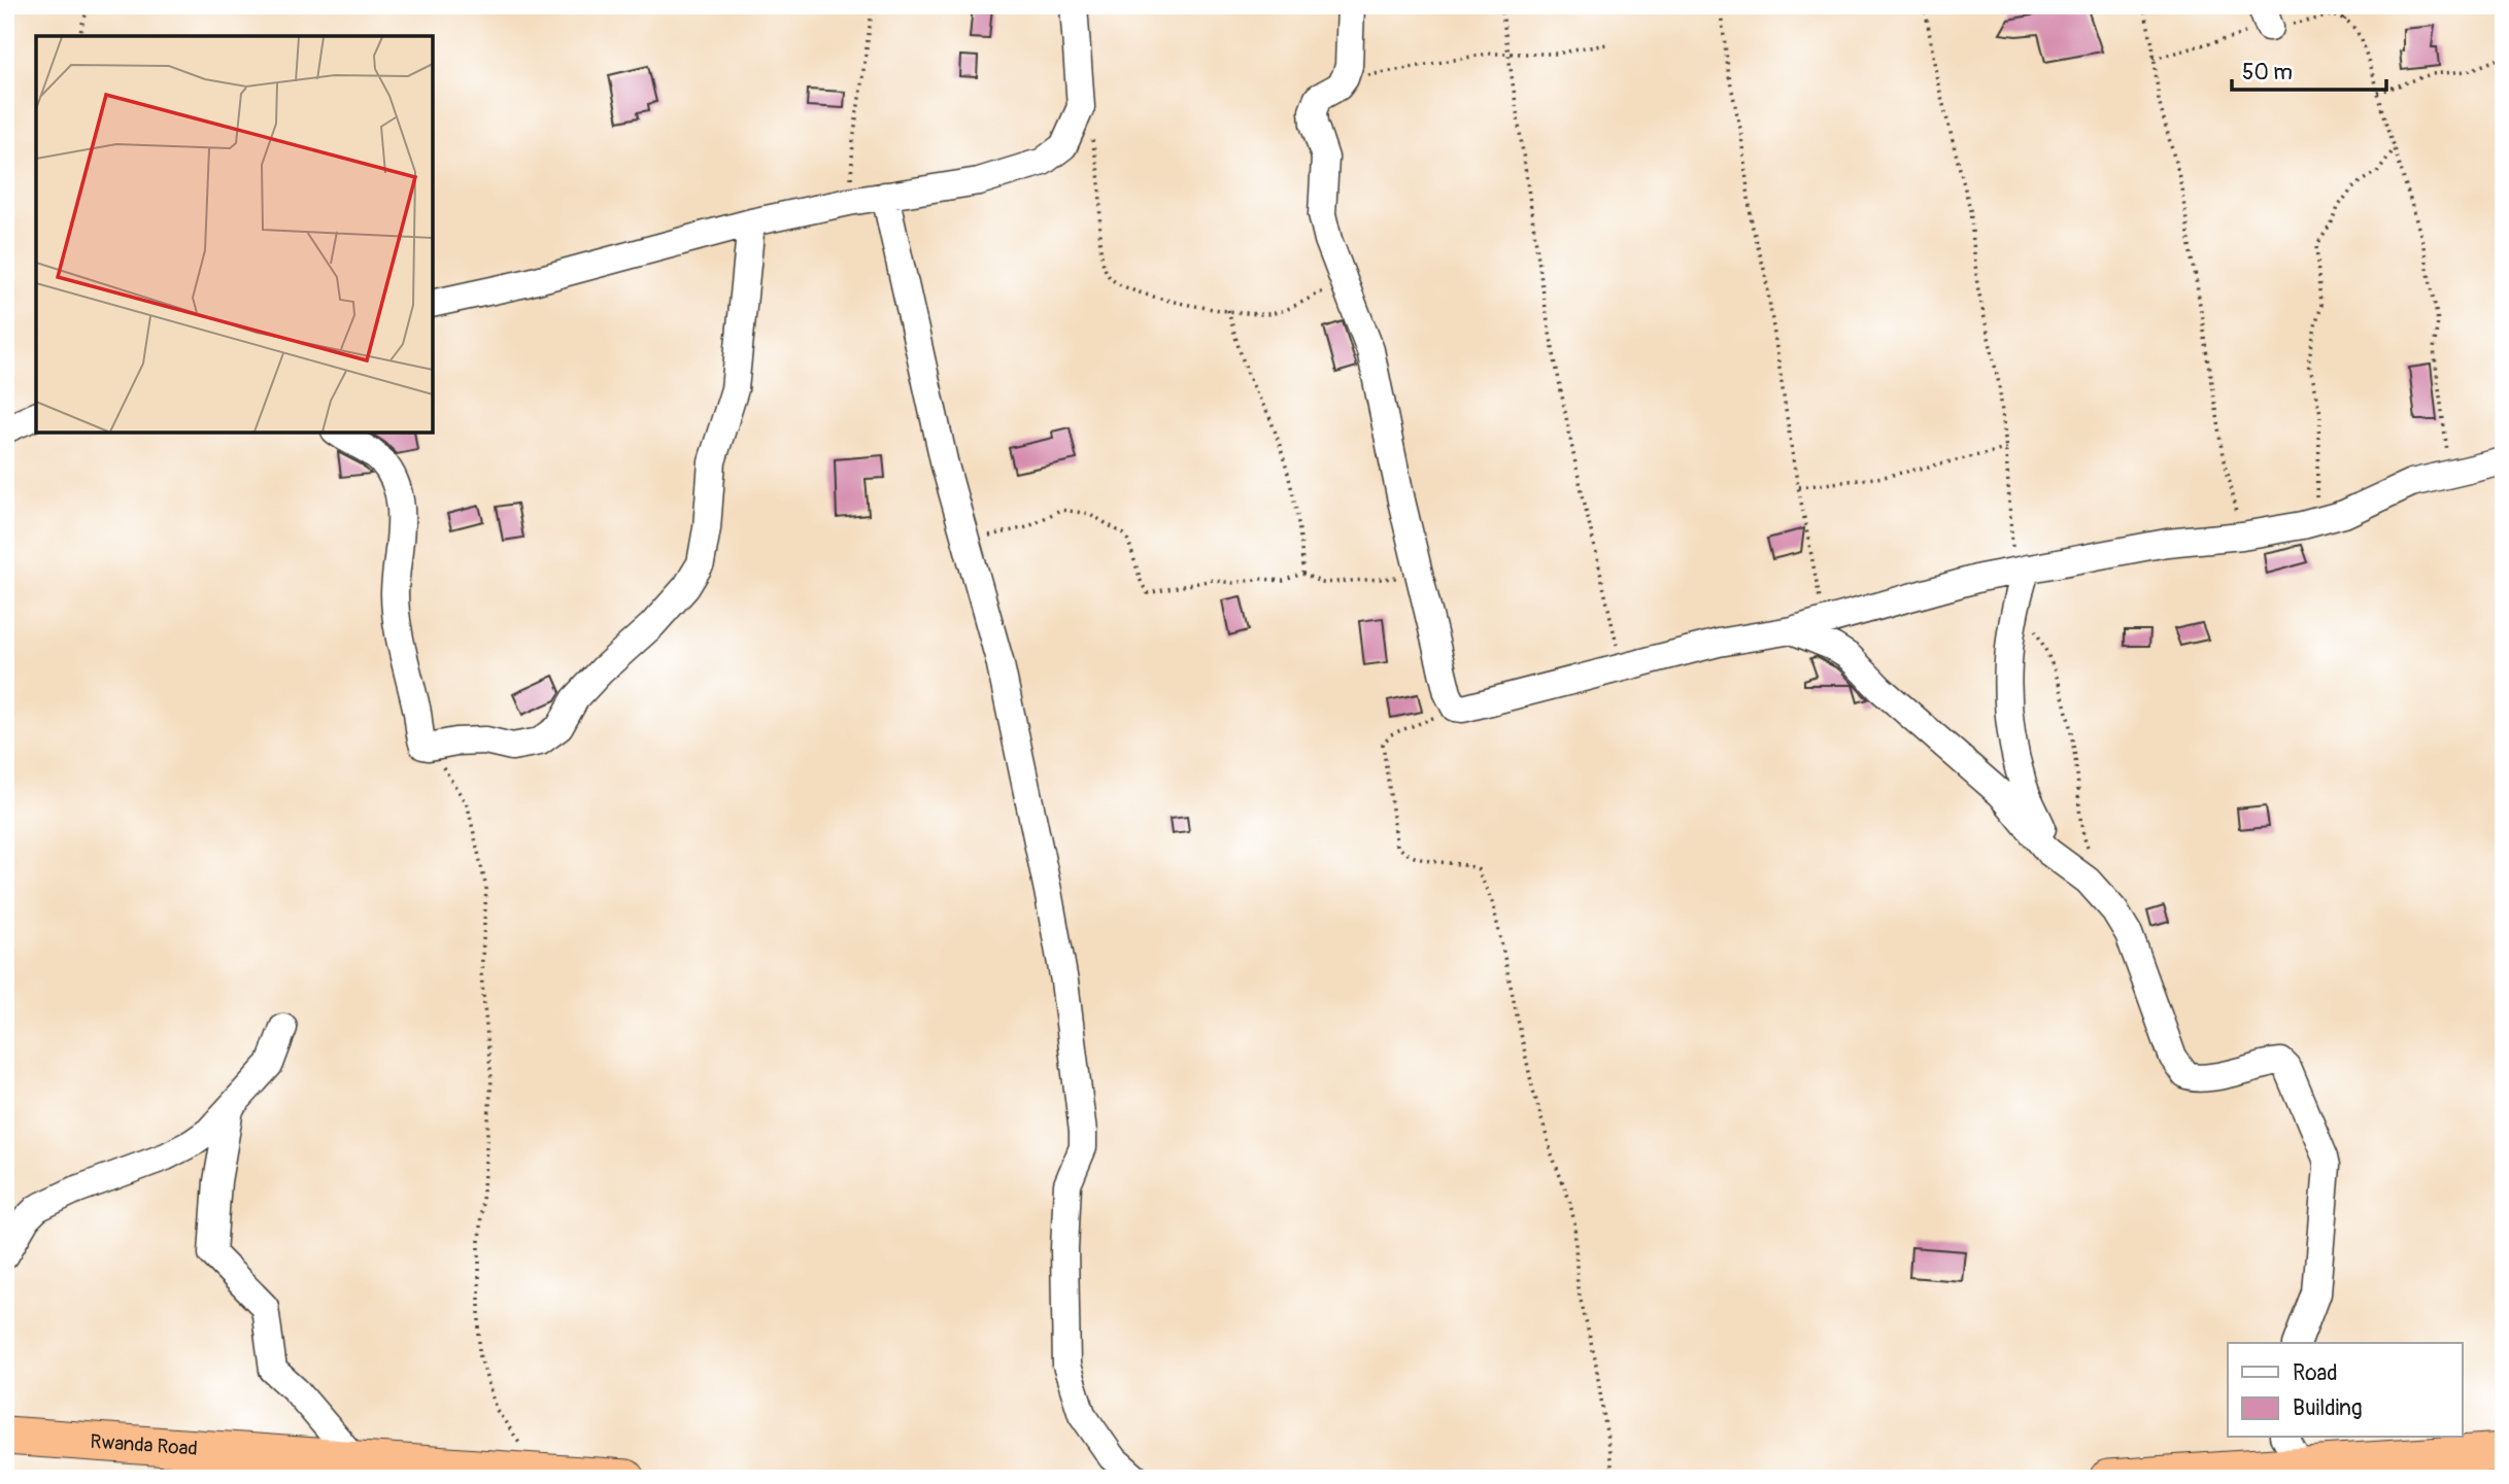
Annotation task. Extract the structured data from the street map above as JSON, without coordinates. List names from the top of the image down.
{
  "streets": {
    "highway": ["Rwanda Road"]
  },
  "legend": ["Road", "Building"],
  "scale_bar": "50 m"
}
